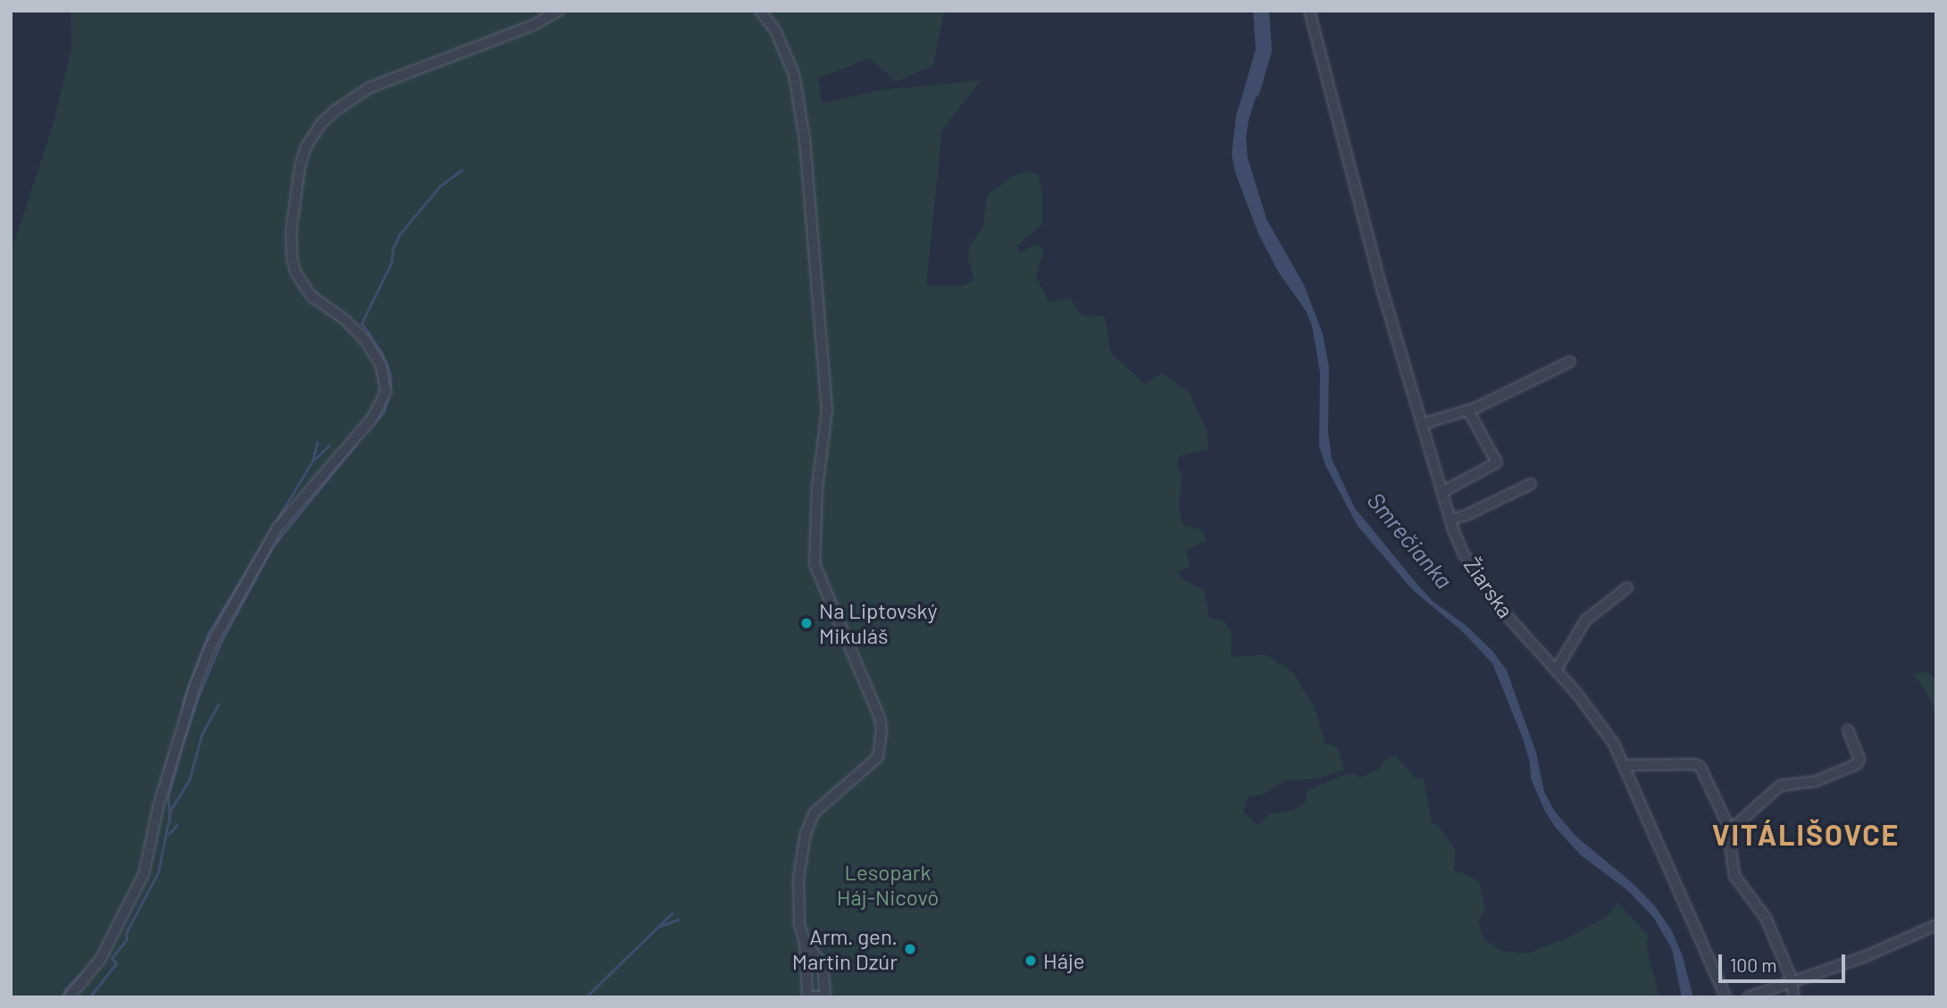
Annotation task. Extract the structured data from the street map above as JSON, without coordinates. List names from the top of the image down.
{
  "streets": {
    "street": ["Žiarska"]
  },
  "districts": ["VITÁLIŠOVCE"],
  "water": ["Smrečianka"],
  "parks": ["Lesopark Háj-Nicovô"],
  "places": ["Na Liptovský Mikuláš", "Arm. gen. Martin Dzúr", "Háje"],
  "scale_bar": "100 m"
}
